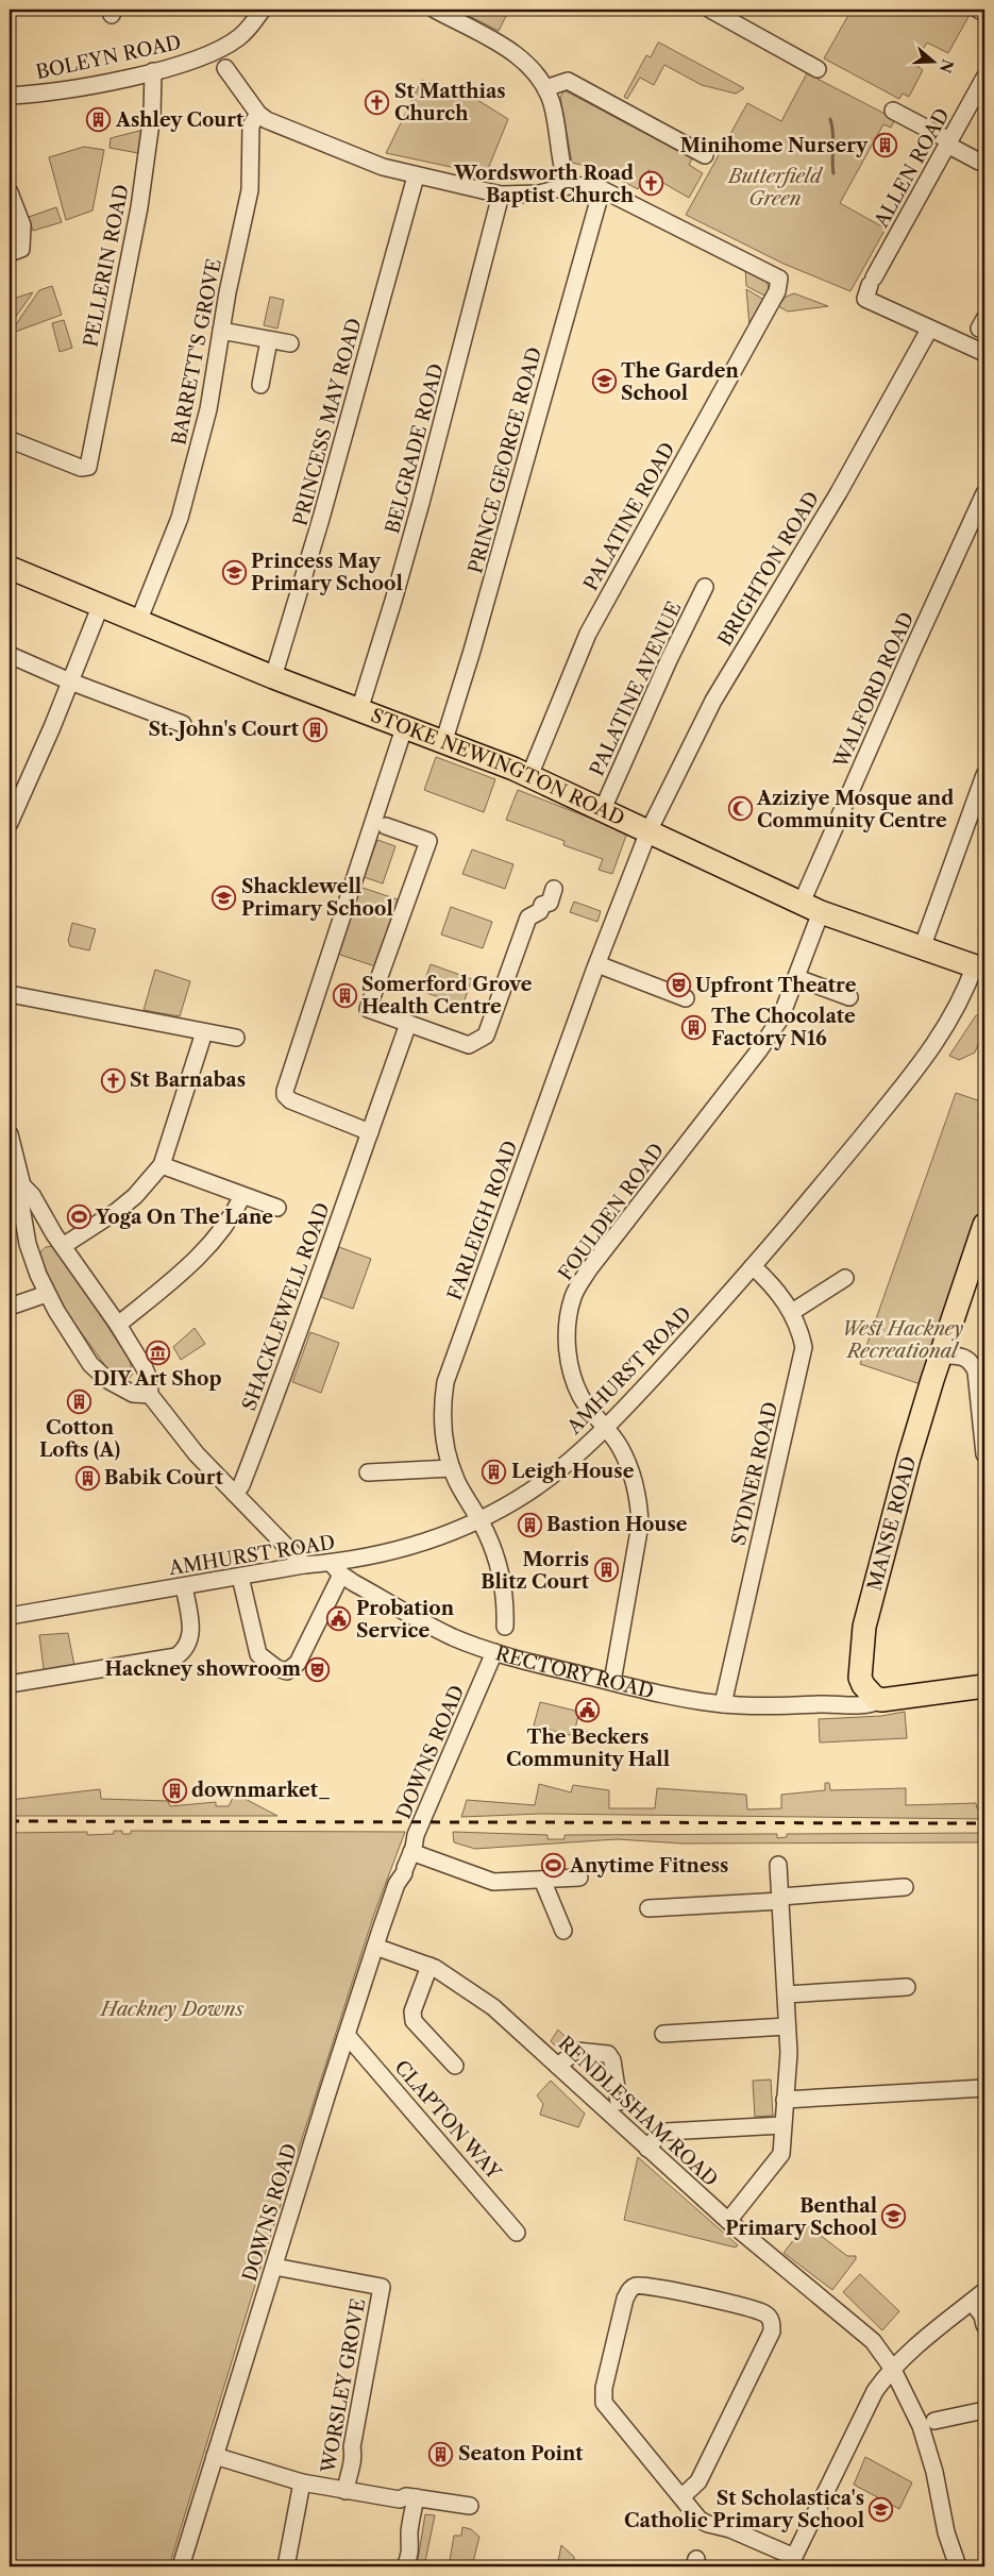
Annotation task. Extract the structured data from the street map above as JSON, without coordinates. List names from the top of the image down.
{
  "streets": {
    "highway": ["STOKE NEWINGTON ROAD", "MANSE ROAD", "RECTORY ROAD"],
    "street": [
      "BOLEYN ROAD",
      "ALLEN ROAD",
      "PELLERIN ROAD",
      "BARRETT'S GROVE",
      "PRINCESS MAY ROAD",
      "BELGRADE ROAD",
      "PRINCE GEORGE ROAD",
      "PALATINE ROAD",
      "BRIGHTON ROAD",
      "PALATINE AVENUE",
      "WALFORD ROAD",
      "FOULDEN ROAD",
      "FARLEIGH ROAD",
      "SHACKLEWELL ROAD",
      "AMHURST ROAD",
      "SYDNER ROAD",
      "DOWNS ROAD",
      "RENDLESHAM ROAD",
      "CLAPTON WAY",
      "WORSLEY GROVE"
    ]
  },
  "crossings": [
    ["BOLEYN ROAD", "PELLERIN ROAD"],
    ["ALLEN ROAD", "BRIGHTON ROAD"],
    ["BARRETT'S GROVE", "PALATINE ROAD"],
    ["BARRETT'S GROVE", "STOKE NEWINGTON ROAD"],
    ["PRINCESS MAY ROAD", "PALATINE ROAD"],
    ["PRINCESS MAY ROAD", "STOKE NEWINGTON ROAD"],
    ["BELGRADE ROAD", "PALATINE ROAD"],
    ["BELGRADE ROAD", "STOKE NEWINGTON ROAD"],
    ["PRINCE GEORGE ROAD", "PALATINE ROAD"],
    ["PRINCE GEORGE ROAD", "STOKE NEWINGTON ROAD"],
    ["PALATINE ROAD", "STOKE NEWINGTON ROAD"],
    ["BRIGHTON ROAD", "STOKE NEWINGTON ROAD"],
    ["BRIGHTON ROAD", "FARLEIGH ROAD"],
    ["PALATINE AVENUE", "STOKE NEWINGTON ROAD"],
    ["WALFORD ROAD", "STOKE NEWINGTON ROAD"],
    ["WALFORD ROAD", "FOULDEN ROAD"],
    ["STOKE NEWINGTON ROAD", "FOULDEN ROAD"],
    ["STOKE NEWINGTON ROAD", "FARLEIGH ROAD"],
    ["STOKE NEWINGTON ROAD", "AMHURST ROAD"],
    ["FOULDEN ROAD", "AMHURST ROAD"],
    ["FOULDEN ROAD", "RECTORY ROAD"],
    ["FARLEIGH ROAD", "AMHURST ROAD"],
    ["AMHURST ROAD", "SYDNER ROAD"],
    ["AMHURST ROAD", "RECTORY ROAD"],
    ["SYDNER ROAD", "RECTORY ROAD"],
    ["RECTORY ROAD", "DOWNS ROAD"],
    ["DOWNS ROAD", "RENDLESHAM ROAD"],
    ["DOWNS ROAD", "CLAPTON WAY"],
    ["DOWNS ROAD", "WORSLEY GROVE"]
  ],
  "parks": ["Butterfield Green", "West Hackney Recreational", "Hackney Downs"],
  "places": {
    "church": ["St Matthias Church", "Wordsworth Road Baptist Church", "St Barnabas"],
    "building": [
      "Ashley Court",
      "Minihome Nursery",
      "St. John's Court",
      "Somerford Grove Health Centre",
      "The Chocolate Factory N16",
      "Cotton Lofts (A)",
      "Leigh House",
      "Babik Court",
      "Bastion House",
      "Morris Blitz Court",
      "downmarket_",
      "Seaton Point"
    ],
    "school or university": [
      "The Garden School",
      "Princess May Primary School",
      "Shacklewell Primary School",
      "Benthal Primary School",
      "St Scholastica's Catholic Primary School"
    ],
    "mosque": ["Aziziye Mosque and Community Centre"],
    "theatre": ["Upfront Theatre", "Hackney showroom"],
    "sports": ["Yoga On The Lane", "Anytime Fitness"],
    "museum": ["DIY Art Shop"],
    "public building": ["Probation Service", "The Beckers Community Hall"]
  },
  "north": "right"
}
